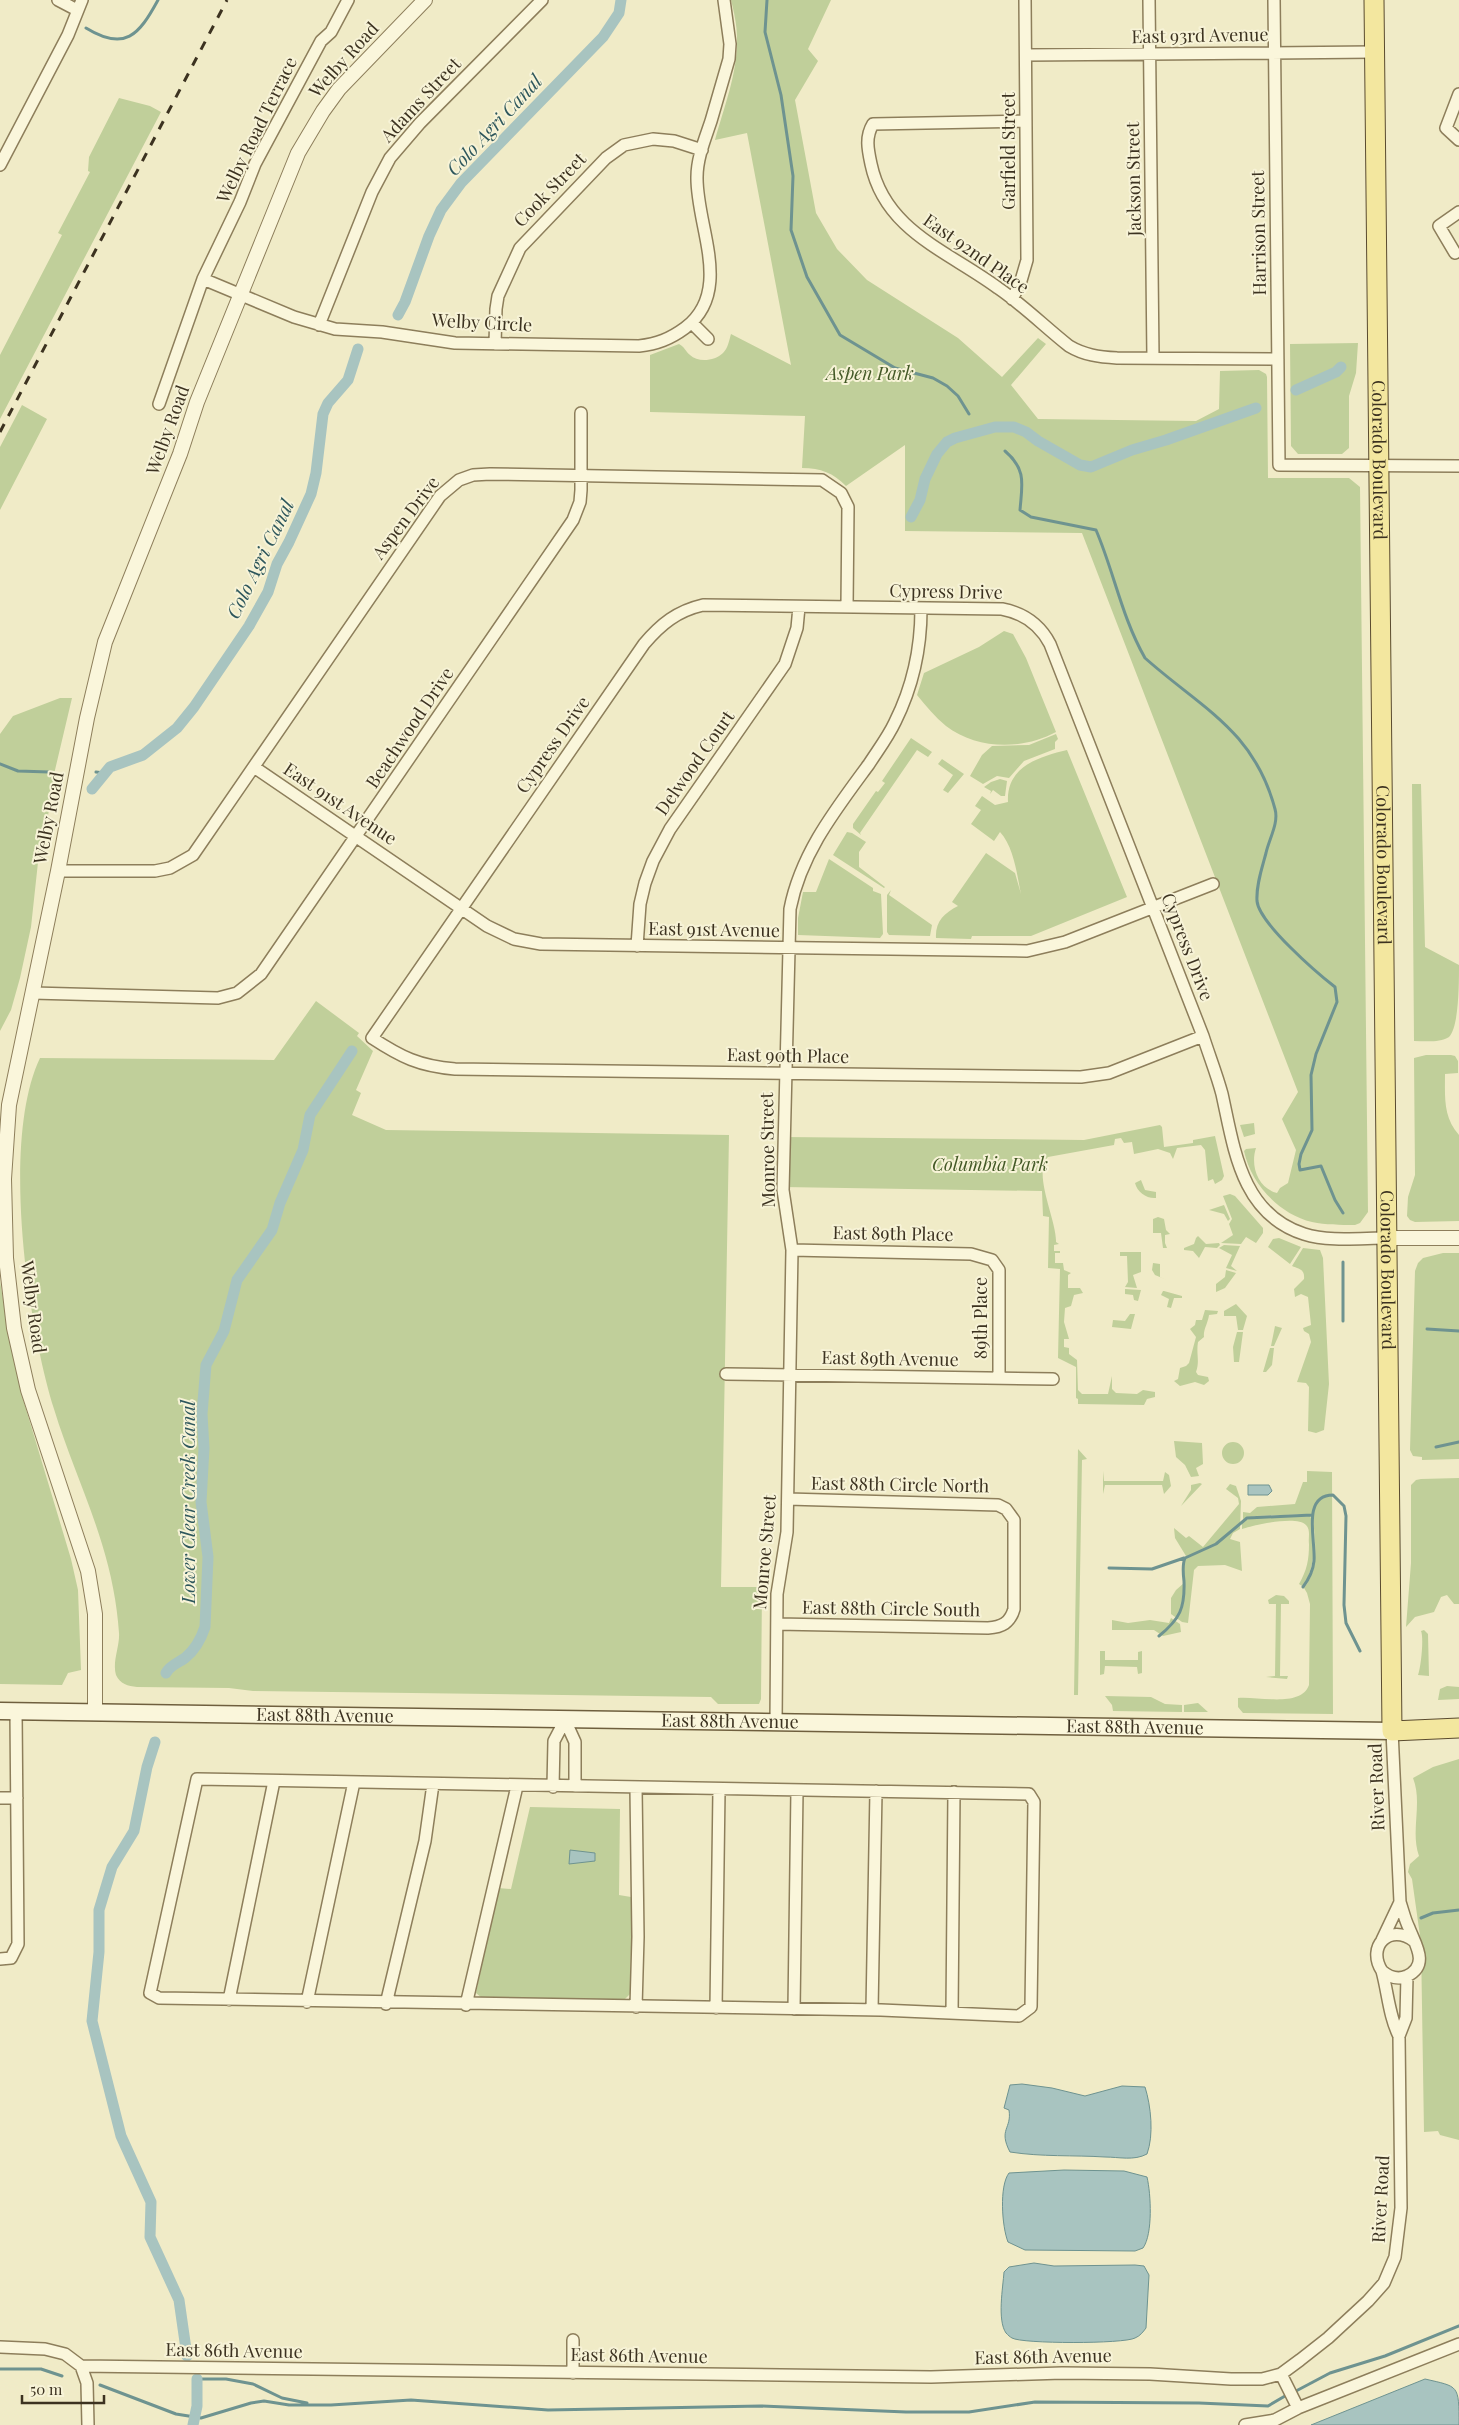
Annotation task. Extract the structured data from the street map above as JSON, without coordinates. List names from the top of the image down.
{
  "streets": {
    "main road": ["Colorado Boulevard", "East 88th Avenue"],
    "street": [
      "East 93rd Avenue",
      "Welby Road",
      "Adams Street",
      "Welby Road Terrace",
      "Garfield Street",
      "Jackson Street",
      "Cook Street",
      "Harrison Street",
      "East 92nd Place",
      "Welby Circle",
      "Aspen Drive",
      "Cypress Drive",
      "Beachwood Drive",
      "Delwood Court",
      "East 91st Avenue",
      "East 90th Place",
      "Monroe Street",
      "East 89th Place",
      "89th Place",
      "East 89th Avenue",
      "East 88th Circle North",
      "East 88th Circle South",
      "River Road",
      "East 86th Avenue"
    ]
  },
  "crossings": [
    ["East 93rd Avenue", "Garfield Street"],
    ["East 93rd Avenue", "Jackson Street"],
    ["East 93rd Avenue", "Harrison Street"],
    ["East 93rd Avenue", "Colorado Boulevard"],
    ["Welby Road", "Welby Circle"],
    ["Welby Road", "Aspen Drive"],
    ["Welby Road", "Beachwood Drive"],
    ["Welby Road", "East 88th Avenue"],
    ["Adams Street", "Welby Circle"],
    ["Garfield Street", "East 92nd Place"],
    ["Jackson Street", "East 92nd Place"],
    ["Cook Street", "Welby Circle"],
    ["Harrison Street", "East 92nd Place"],
    ["Harrison Street", "Colorado Boulevard"],
    ["Colorado Boulevard", "Cypress Drive"],
    ["Colorado Boulevard", "East 88th Avenue"],
    ["Colorado Boulevard", "River Road"],
    ["Aspen Drive", "Cypress Drive"],
    ["Aspen Drive", "Beachwood Drive"],
    ["Aspen Drive", "East 91st Avenue"],
    ["Cypress Drive", "Delwood Court"],
    ["Cypress Drive", "East 91st Avenue"],
    ["Cypress Drive", "East 90th Place"],
    ["Cypress Drive", "Monroe Street"],
    ["Beachwood Drive", "East 91st Avenue"],
    ["Delwood Court", "East 91st Avenue"],
    ["East 91st Avenue", "Monroe Street"],
    ["East 90th Place", "Monroe Street"],
    ["Monroe Street", "East 89th Place"],
    ["Monroe Street", "East 89th Avenue"],
    ["Monroe Street", "East 88th Circle North"],
    ["Monroe Street", "East 88th Circle South"],
    ["Monroe Street", "East 88th Avenue"],
    ["East 89th Place", "89th Place"],
    ["89th Place", "East 89th Avenue"],
    ["East 88th Circle North", "East 88th Circle South"],
    ["East 88th Avenue", "River Road"],
    ["River Road", "East 86th Avenue"]
  ],
  "water": ["Colo Agri Canal", "Lower Clear Creek Canal"],
  "parks": ["Aspen Park", "Columbia Park"],
  "scale_bar": "50 m"
}
